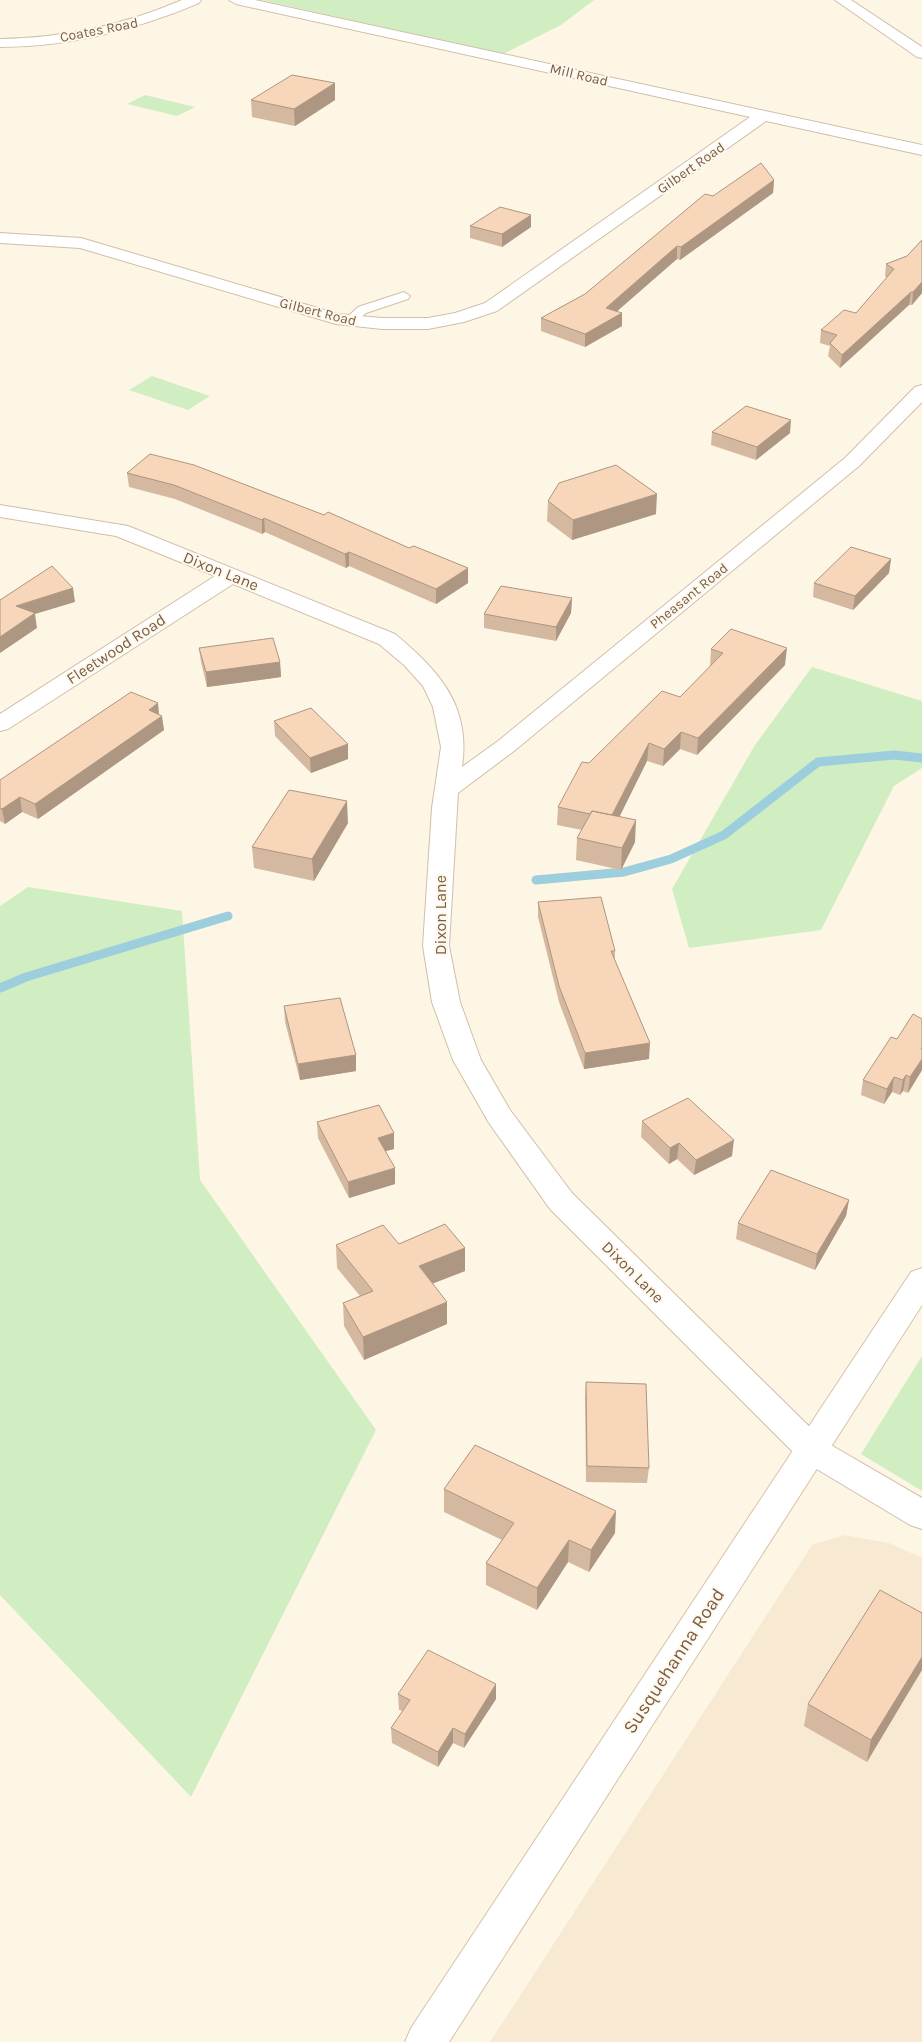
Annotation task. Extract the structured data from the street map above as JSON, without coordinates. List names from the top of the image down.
{
  "streets": {
    "street": [
      "Coates Road",
      "Mill Road",
      "Gilbert Road",
      "Dixon Lane",
      "Pheasant Road",
      "Fleetwood Road",
      "Susquehanna Road"
    ]
  },
  "crossings": [
    ["Mill Road", "Gilbert Road"],
    ["Dixon Lane", "Pheasant Road"],
    ["Dixon Lane", "Fleetwood Road"],
    ["Dixon Lane", "Susquehanna Road"]
  ]
}
